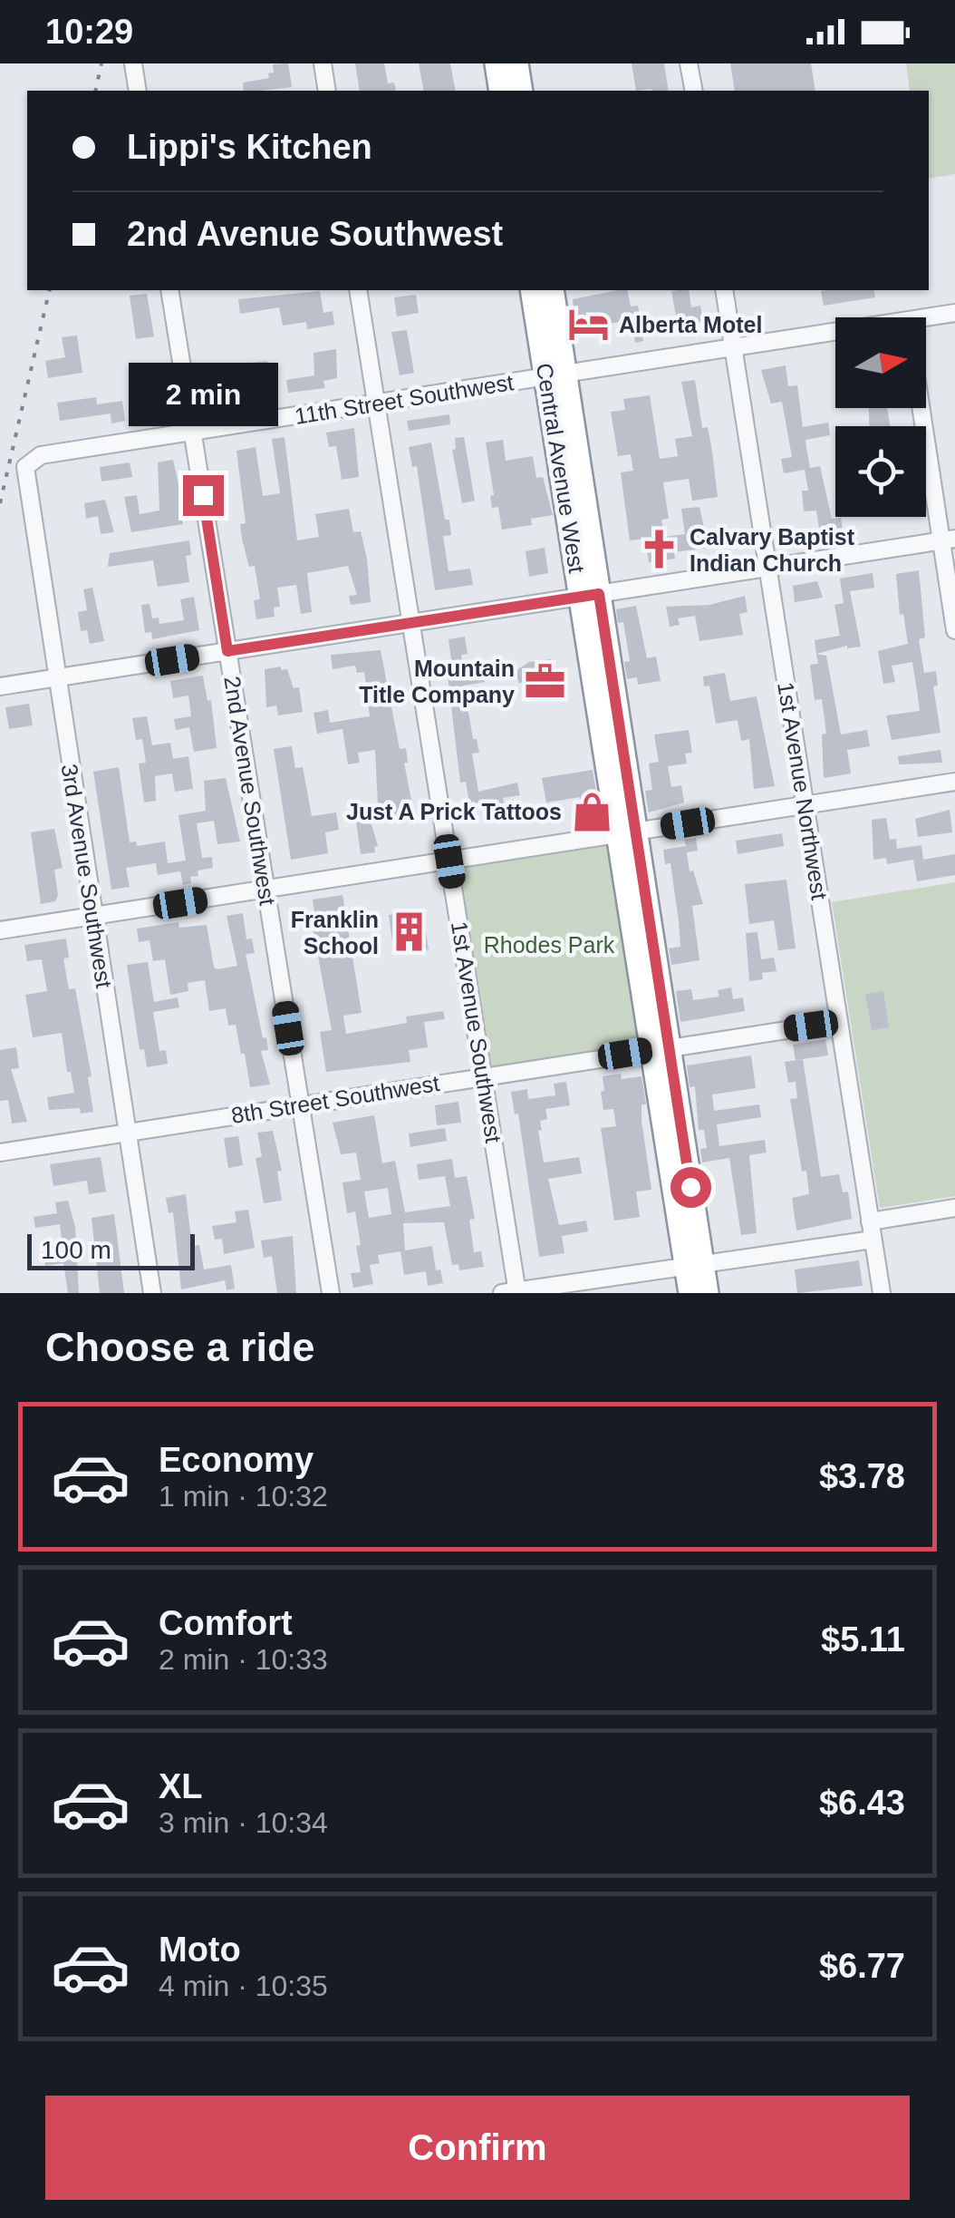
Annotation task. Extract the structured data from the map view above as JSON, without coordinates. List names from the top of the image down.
{
  "streets": {
    "highway": ["Central Avenue West"],
    "street": [
      "11th Street Southwest",
      "2nd Avenue Southwest",
      "1st Avenue Northwest",
      "3rd Avenue Southwest",
      "1st Avenue Southwest",
      "8th Street Southwest"
    ]
  },
  "crossings": [
    ["11th Street Southwest", "Central Avenue West"],
    ["11th Street Southwest", "2nd Avenue Southwest"],
    ["11th Street Southwest", "1st Avenue Northwest"],
    ["11th Street Southwest", "3rd Avenue Southwest"],
    ["11th Street Southwest", "1st Avenue Southwest"],
    ["Central Avenue West", "8th Street Southwest"],
    ["2nd Avenue Southwest", "8th Street Southwest"],
    ["1st Avenue Northwest", "8th Street Southwest"],
    ["3rd Avenue Southwest", "8th Street Southwest"],
    ["1st Avenue Southwest", "8th Street Southwest"]
  ],
  "parks": ["Rhodes Park"],
  "places": {
    "hotel": ["Alberta Motel"],
    "church": ["Calvary Baptist Indian Church"],
    "office": ["Mountain Title Company"],
    "shop": ["Just A Prick Tattoos"],
    "building": ["Franklin School"]
  },
  "scale_bar": "100 m",
  "north": "right",
  "page": {
    "status": "10:29",
    "banner": ["Lippi's Kitchen", "2nd Avenue Southwest"],
    "bubble": "2 min",
    "scale": "100 m",
    "heading": "Choose a ride",
    "list": [
      {
        "name": "Economy",
        "note": "1 min · 10:32",
        "value": "$3.78"
      },
      {
        "name": "Comfort",
        "note": "2 min · 10:33",
        "value": "$5.11"
      },
      {
        "name": "XL",
        "note": "3 min · 10:34",
        "value": "$6.43"
      },
      {
        "name": "Moto",
        "note": "4 min · 10:35",
        "value": "$6.77"
      }
    ],
    "buttons": "Confirm"
  }
}
